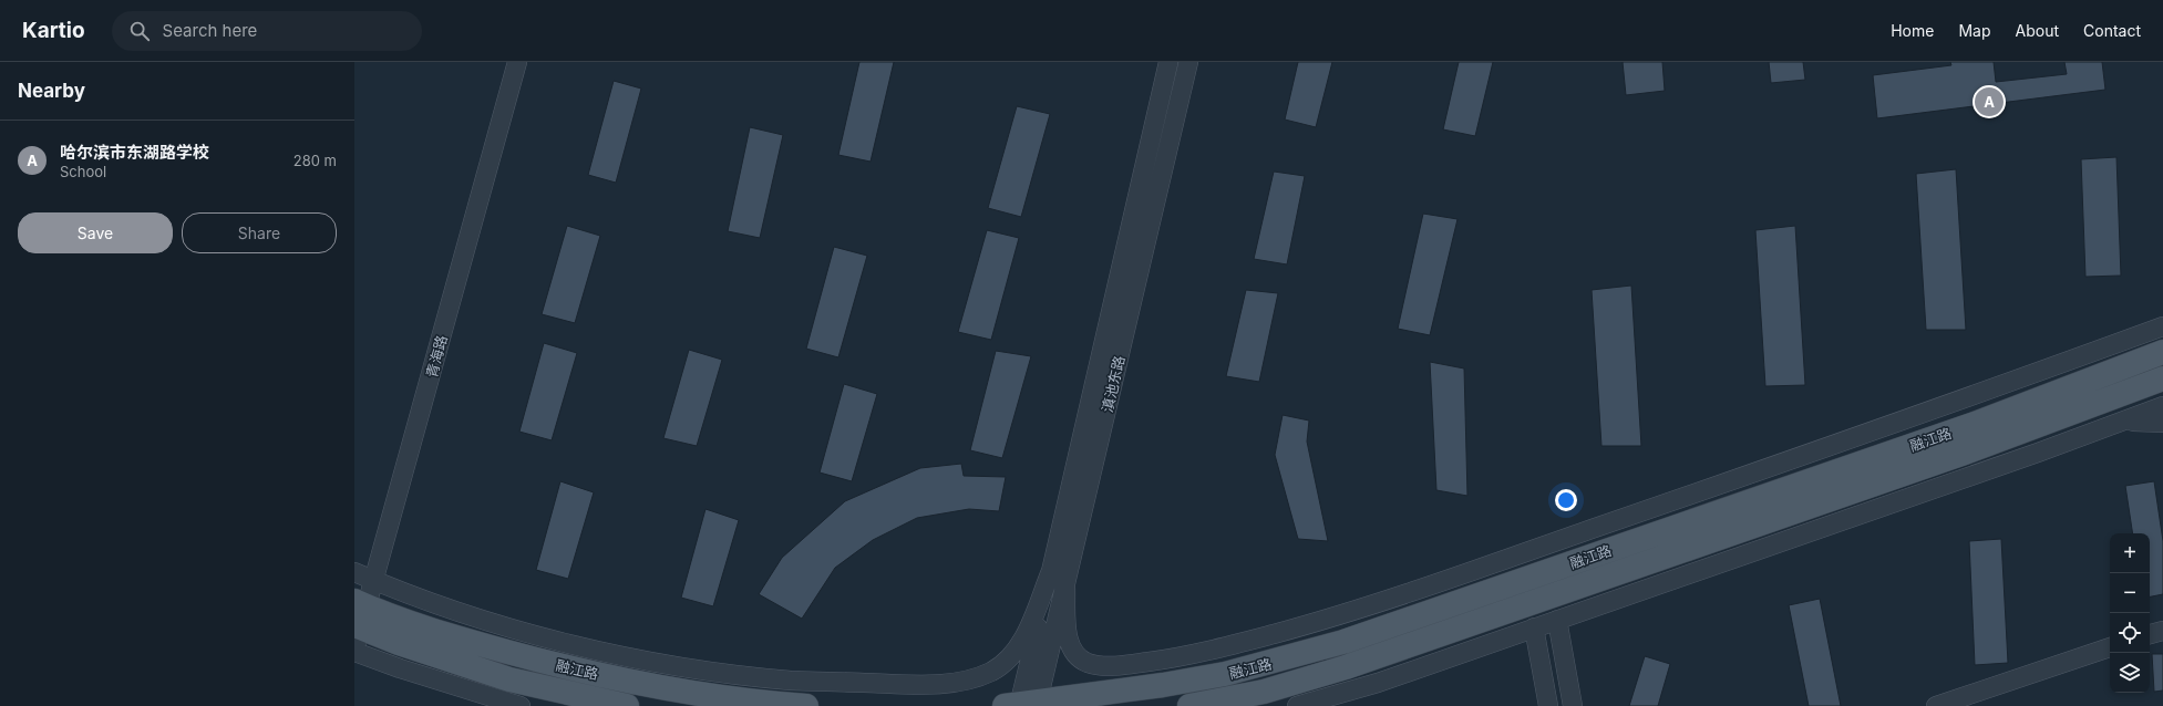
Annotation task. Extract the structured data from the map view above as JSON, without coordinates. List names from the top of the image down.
{
  "streets": {
    "main road": ["融江路"],
    "street": ["青海路", "滇池东路"]
  },
  "crossings": [
    ["青海路", "融江路"],
    ["滇池东路", "融江路"]
  ],
  "page": {
    "header": "Kartio",
    "search": "Search here",
    "nav": [
      "Home",
      "Map",
      "About",
      "Contact"
    ],
    "heading": "Nearby",
    "pins": "A",
    "list": [
      {
        "mark": "A",
        "name": "哈尔滨市东湖路学校",
        "note": "School",
        "value": "280 m"
      }
    ],
    "buttons": ["Save", "Share"],
    "map_buttons": ["+", "−"]
  }
}
